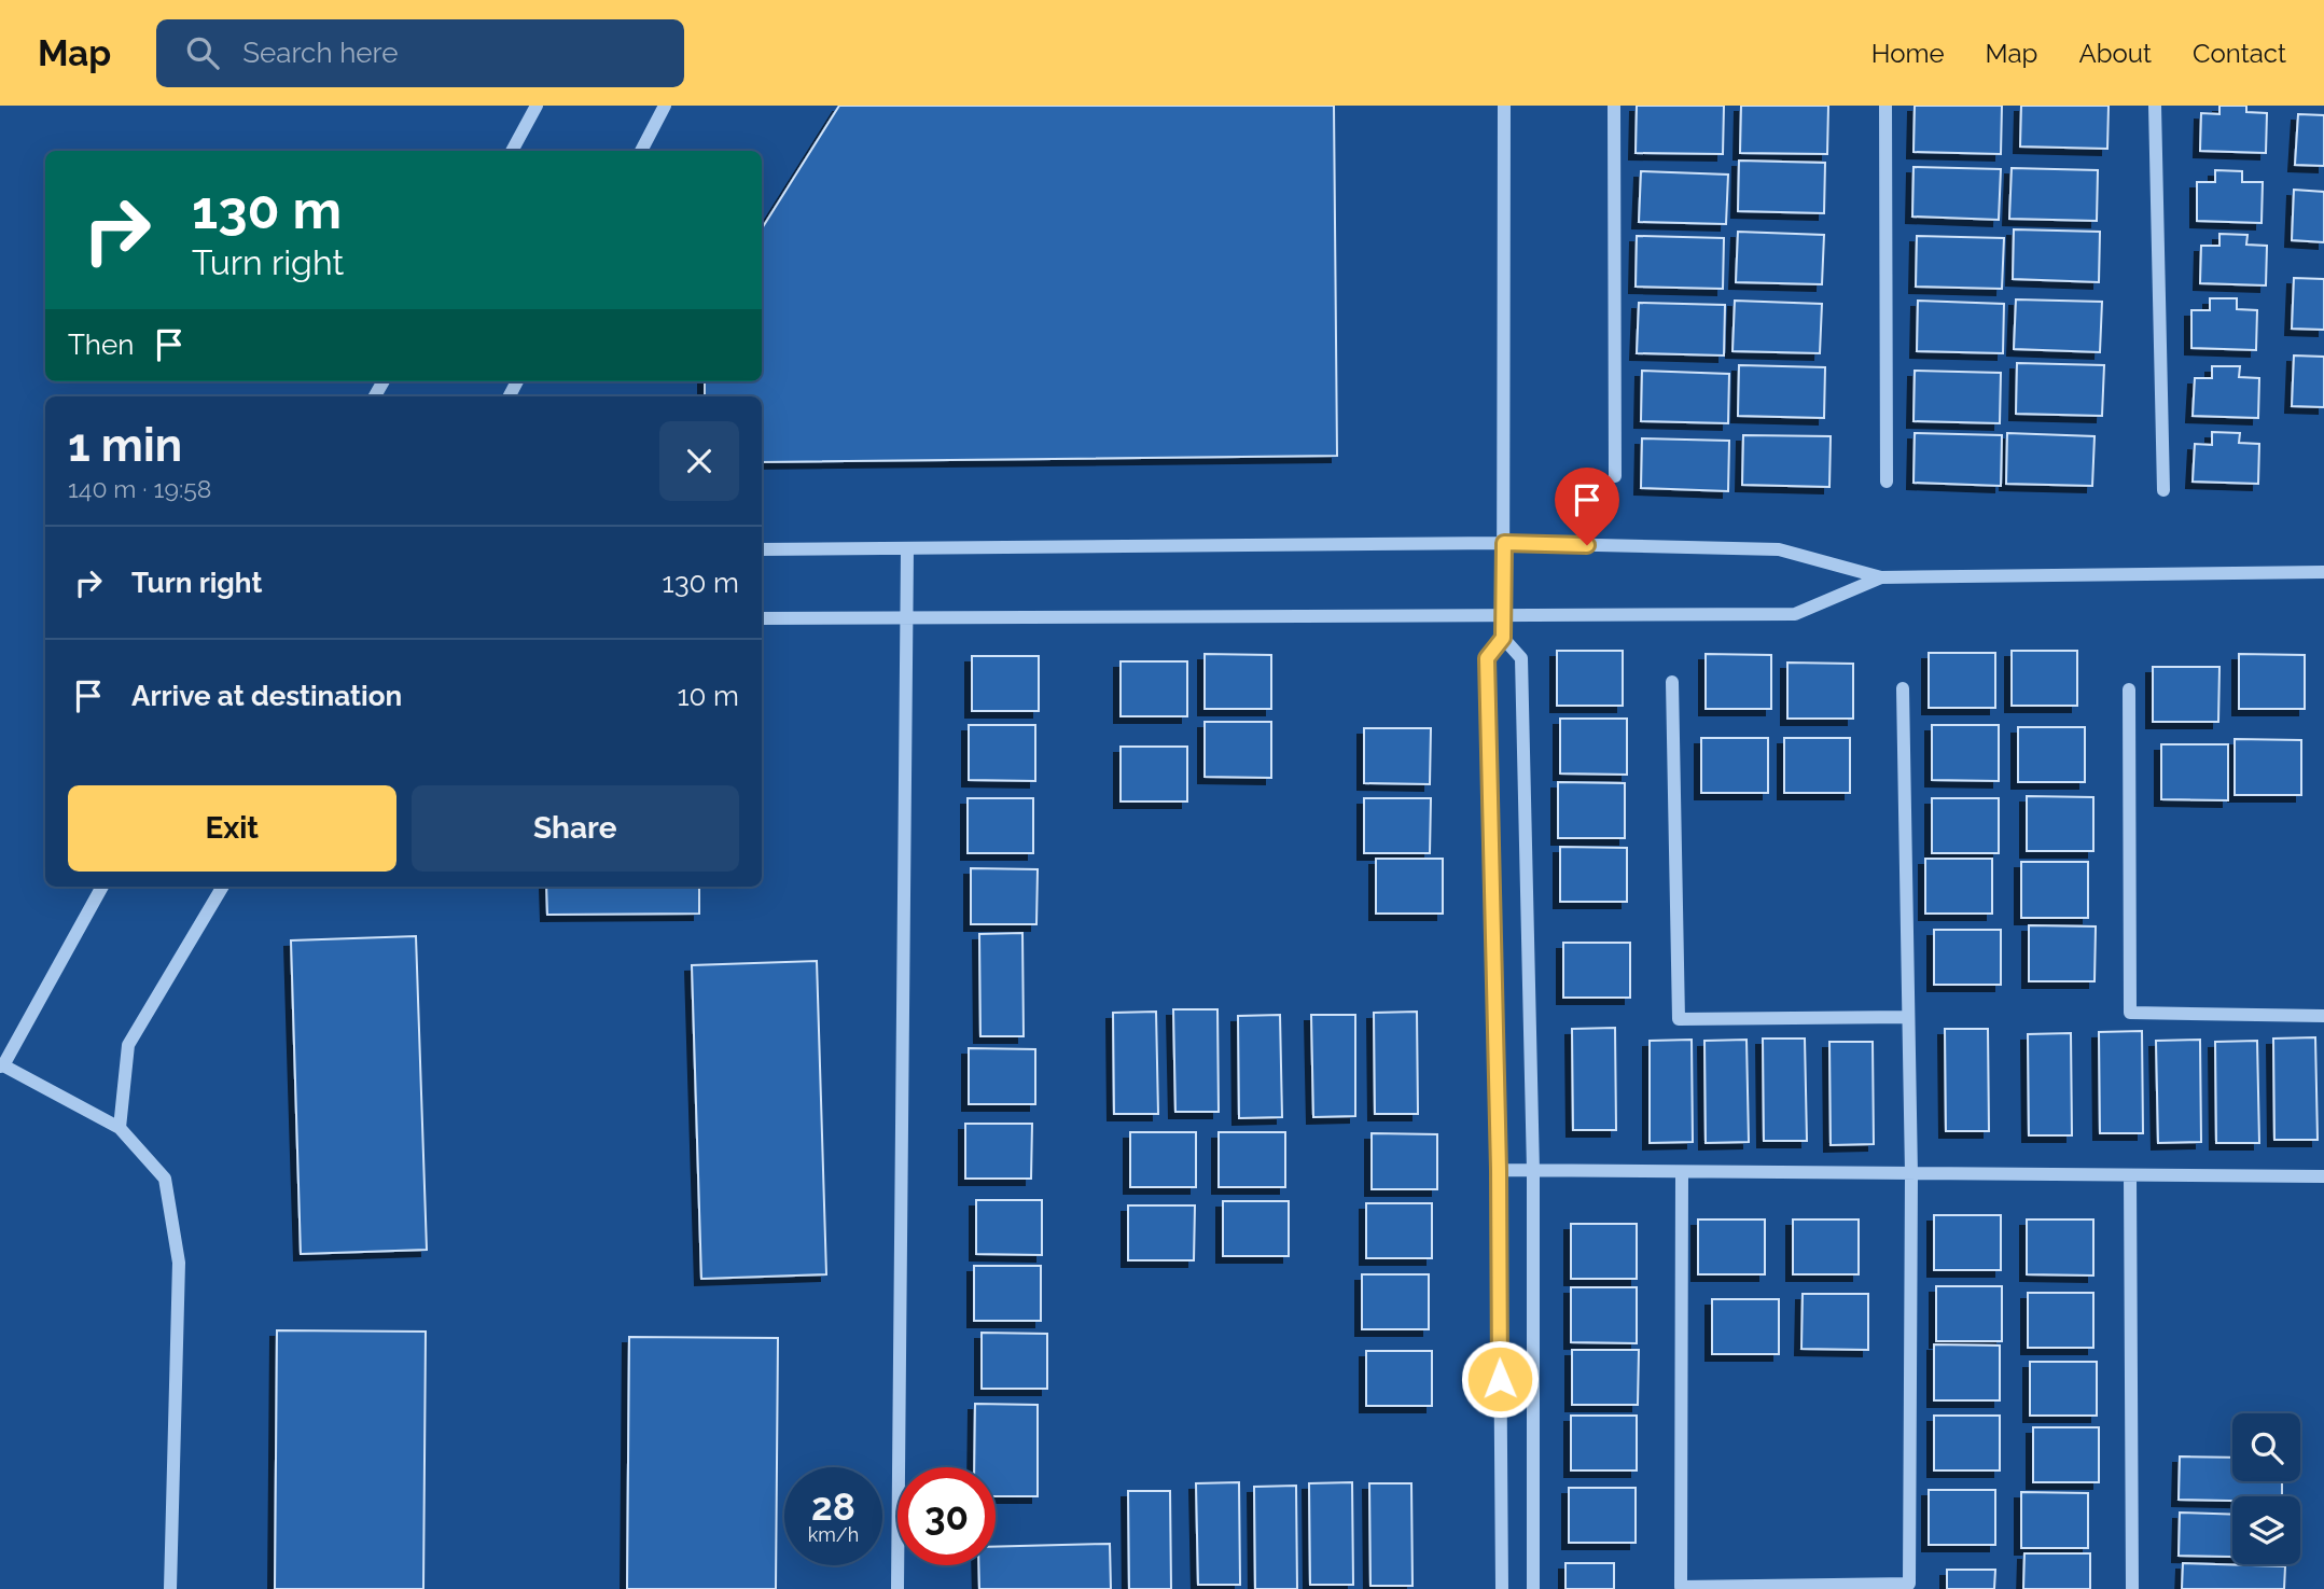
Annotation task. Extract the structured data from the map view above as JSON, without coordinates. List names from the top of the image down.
{
  "page": {
    "header": "Map",
    "search": "Search here",
    "nav": [
      "Home",
      "Map",
      "About",
      "Contact"
    ],
    "turn": ["130 m", "Turn right"],
    "then": "Then",
    "heading": ["1 min", "140 m · 19:58"],
    "list": [
      {
        "name": "Turn right",
        "value": "130 m"
      },
      {
        "name": "Arrive at destination",
        "value": "10 m"
      }
    ],
    "buttons": ["Exit", "Share"],
    "speed": "28 km/h",
    "limit": "30"
  }
}
